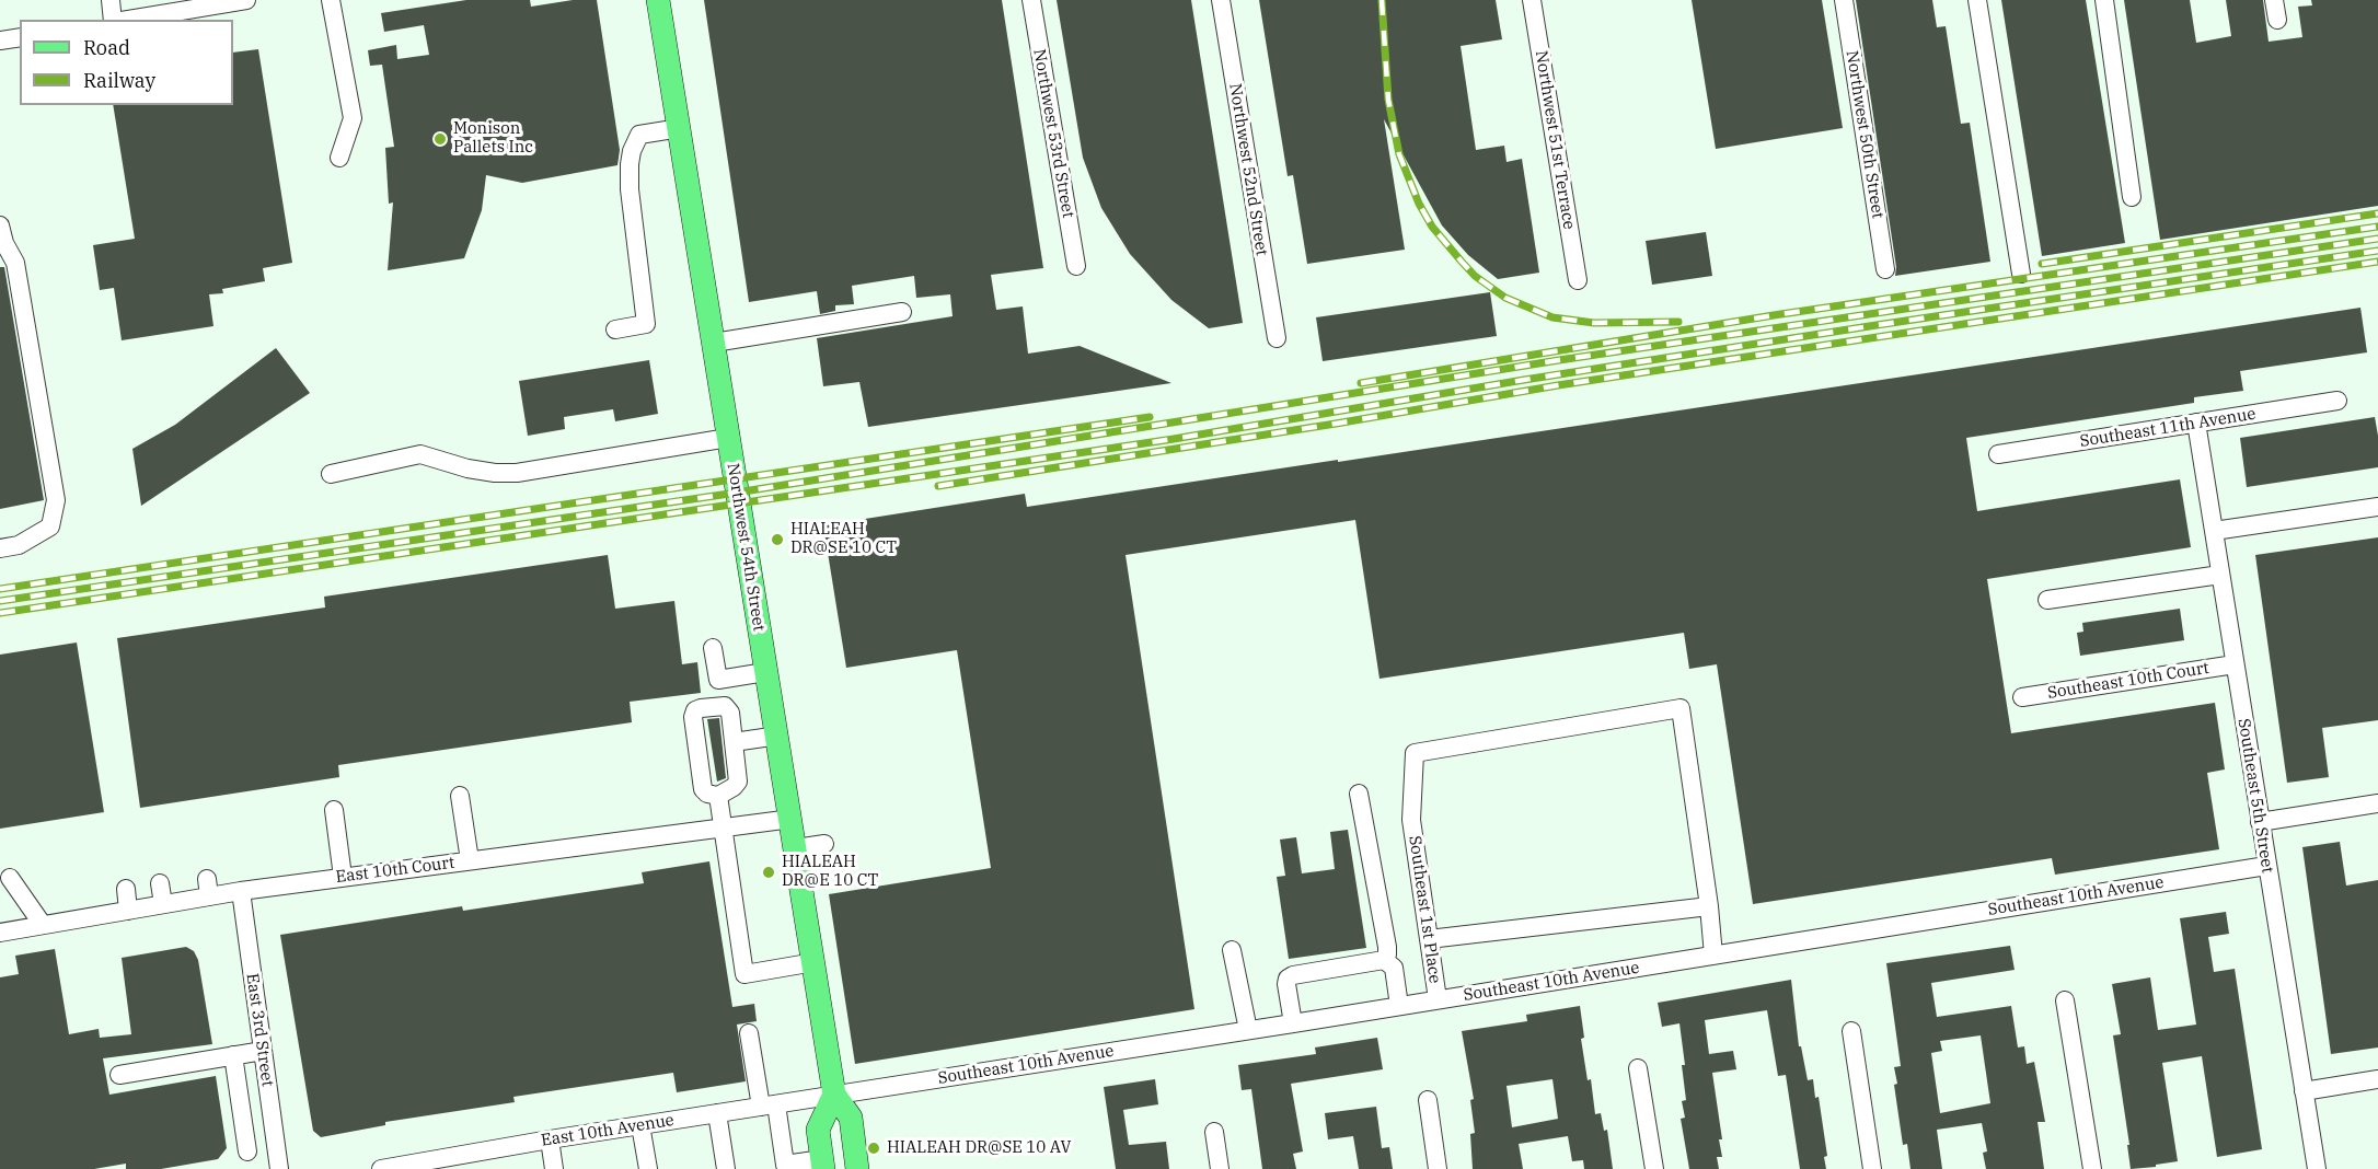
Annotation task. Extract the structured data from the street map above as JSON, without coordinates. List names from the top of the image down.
{
  "streets": {
    "main road": ["Northwest 54th Street"],
    "street": [
      "Northwest 53rd Street",
      "Northwest 50th Street",
      "Northwest 51st Terrace",
      "Northwest 52nd Street",
      "Southeast 11th Avenue",
      "Southeast 10th Court",
      "Southeast 5th Street",
      "East 10th Court",
      "Southeast 10th Avenue",
      "Southeast 1st Place",
      "East 3rd Street",
      "East 10th Avenue"
    ]
  },
  "crossings": [
    ["Southeast 11th Avenue", "Southeast 5th Street"],
    ["Northwest 54th Street", "East 10th Court"],
    ["Northwest 54th Street", "Southeast 10th Avenue"],
    ["Northwest 54th Street", "East 10th Avenue"],
    ["Southeast 10th Court", "Southeast 5th Street"],
    ["Southeast 5th Street", "Southeast 10th Avenue"],
    ["East 10th Court", "East 3rd Street"],
    ["Southeast 10th Avenue", "Southeast 1st Place"],
    ["Southeast 10th Avenue", "East 10th Avenue"]
  ],
  "places": [
    "Monison Pallets Inc",
    "HIALEAH DR@SE 10 CT",
    "HIALEAH DR@E 10 CT",
    "HIALEAH DR@SE 10 AV"
  ],
  "legend": ["Road", "Railway"]
}
